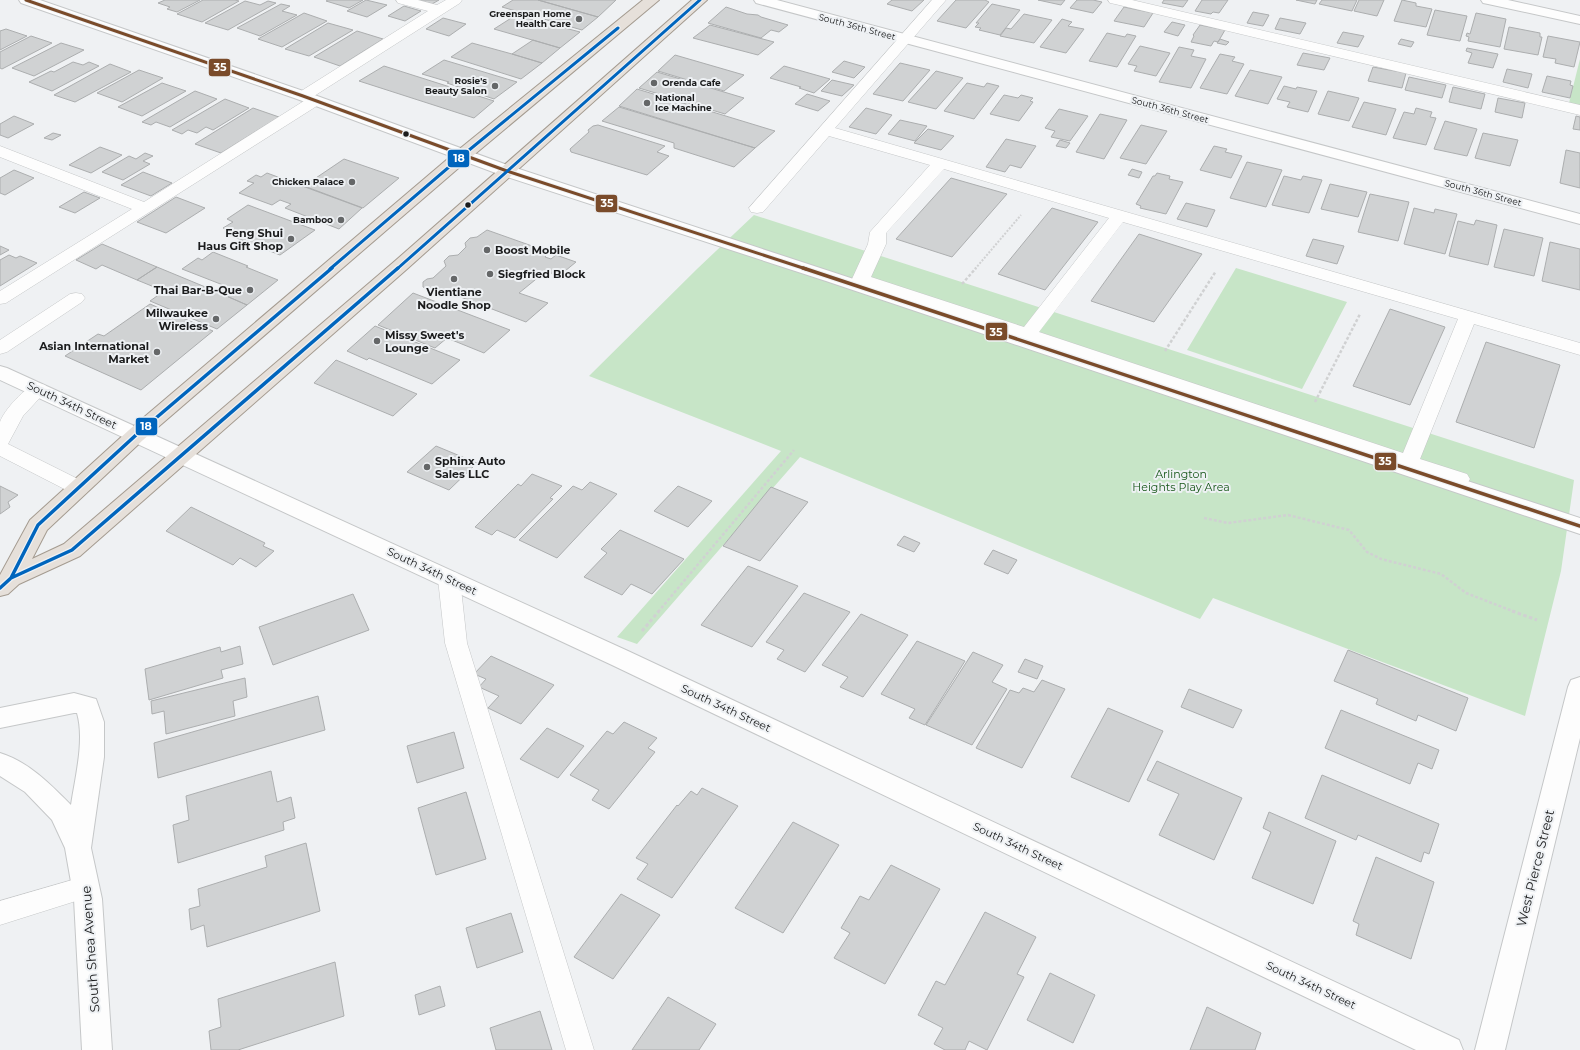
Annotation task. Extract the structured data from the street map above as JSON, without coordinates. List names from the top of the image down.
{
  "streets": {
    "street": [
      "South 36th Street",
      "South 34th Street",
      "West Pierce Street",
      "South Shea Avenue"
    ]
  },
  "parks": ["Arlington Heights Play Area"],
  "places": [
    "Greenspan Home Health Care",
    "Orenda Cafe",
    "Rosie's Beauty Salon",
    "National Ice Machine",
    "Chicken Palace",
    "Bamboo",
    "Feng Shui Haus Gift Shop",
    "Boost Mobile",
    "Siegfried Block",
    "Vientiane Noodle Shop",
    "Thai Bar-B-Que",
    "Milwaukee Wireless",
    "Missy Sweet's Lounge",
    "Asian International Market",
    "Sphinx Auto Sales LLC"
  ],
  "lines": ["transit line 35", "transit line 18"]
}
